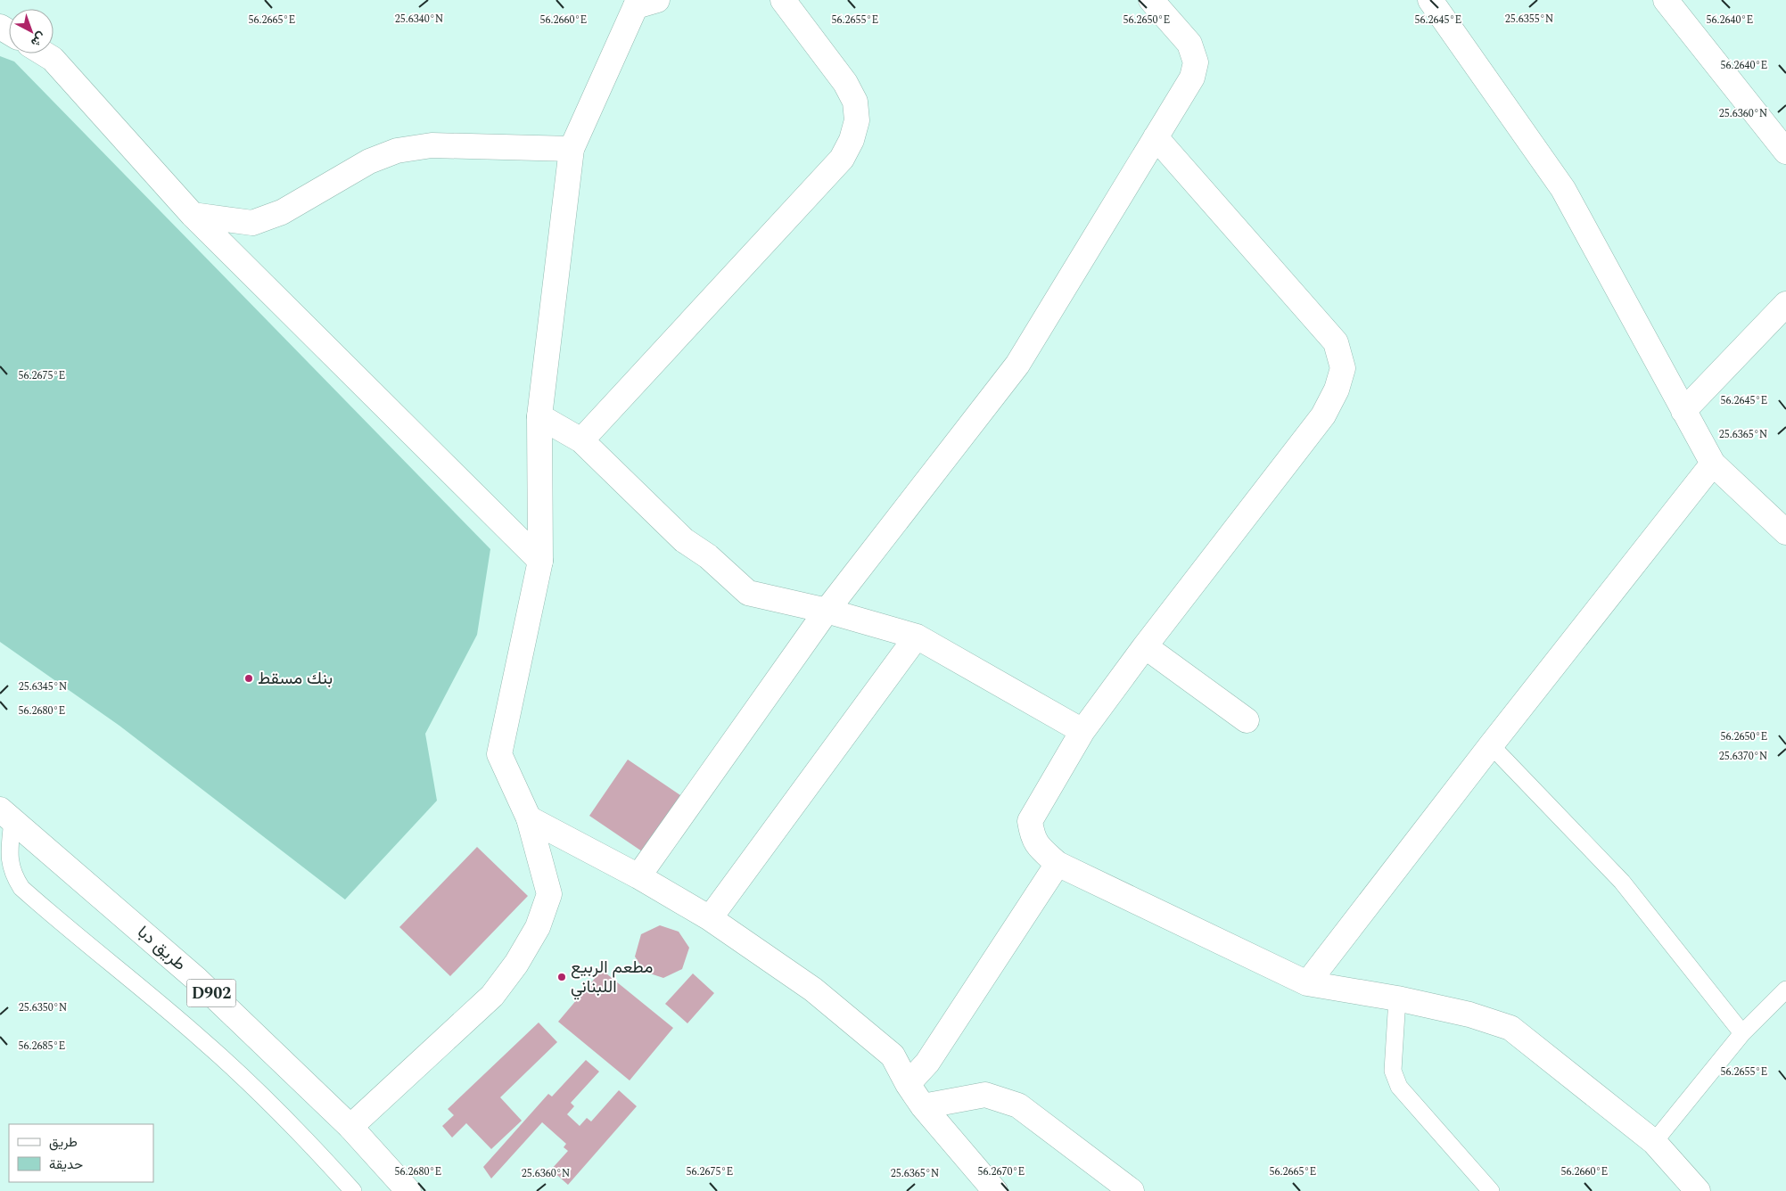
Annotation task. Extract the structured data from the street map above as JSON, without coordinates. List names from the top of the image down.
{
  "streets": {
    "street": ["طريق دبا", "D902"]
  },
  "places": ["بنك مسقط", "مطعم الربيع اللبناني"],
  "legend": ["طريق", "حديقة"],
  "north": "bottom right",
  "coordinates": [
    "25.6340°N",
    "25.6355°N",
    "56.2665°E",
    "56.2660°E",
    "56.2645°E",
    "56.2655°E",
    "56.2650°E",
    "56.2640°E",
    "25.6360°N",
    "56.2675°E",
    "25.6365°N",
    "25.6345°N",
    "56.2680°E",
    "25.6370°N",
    "25.6350°N",
    "56.2685°E",
    "56.2670°E"
  ]
}
